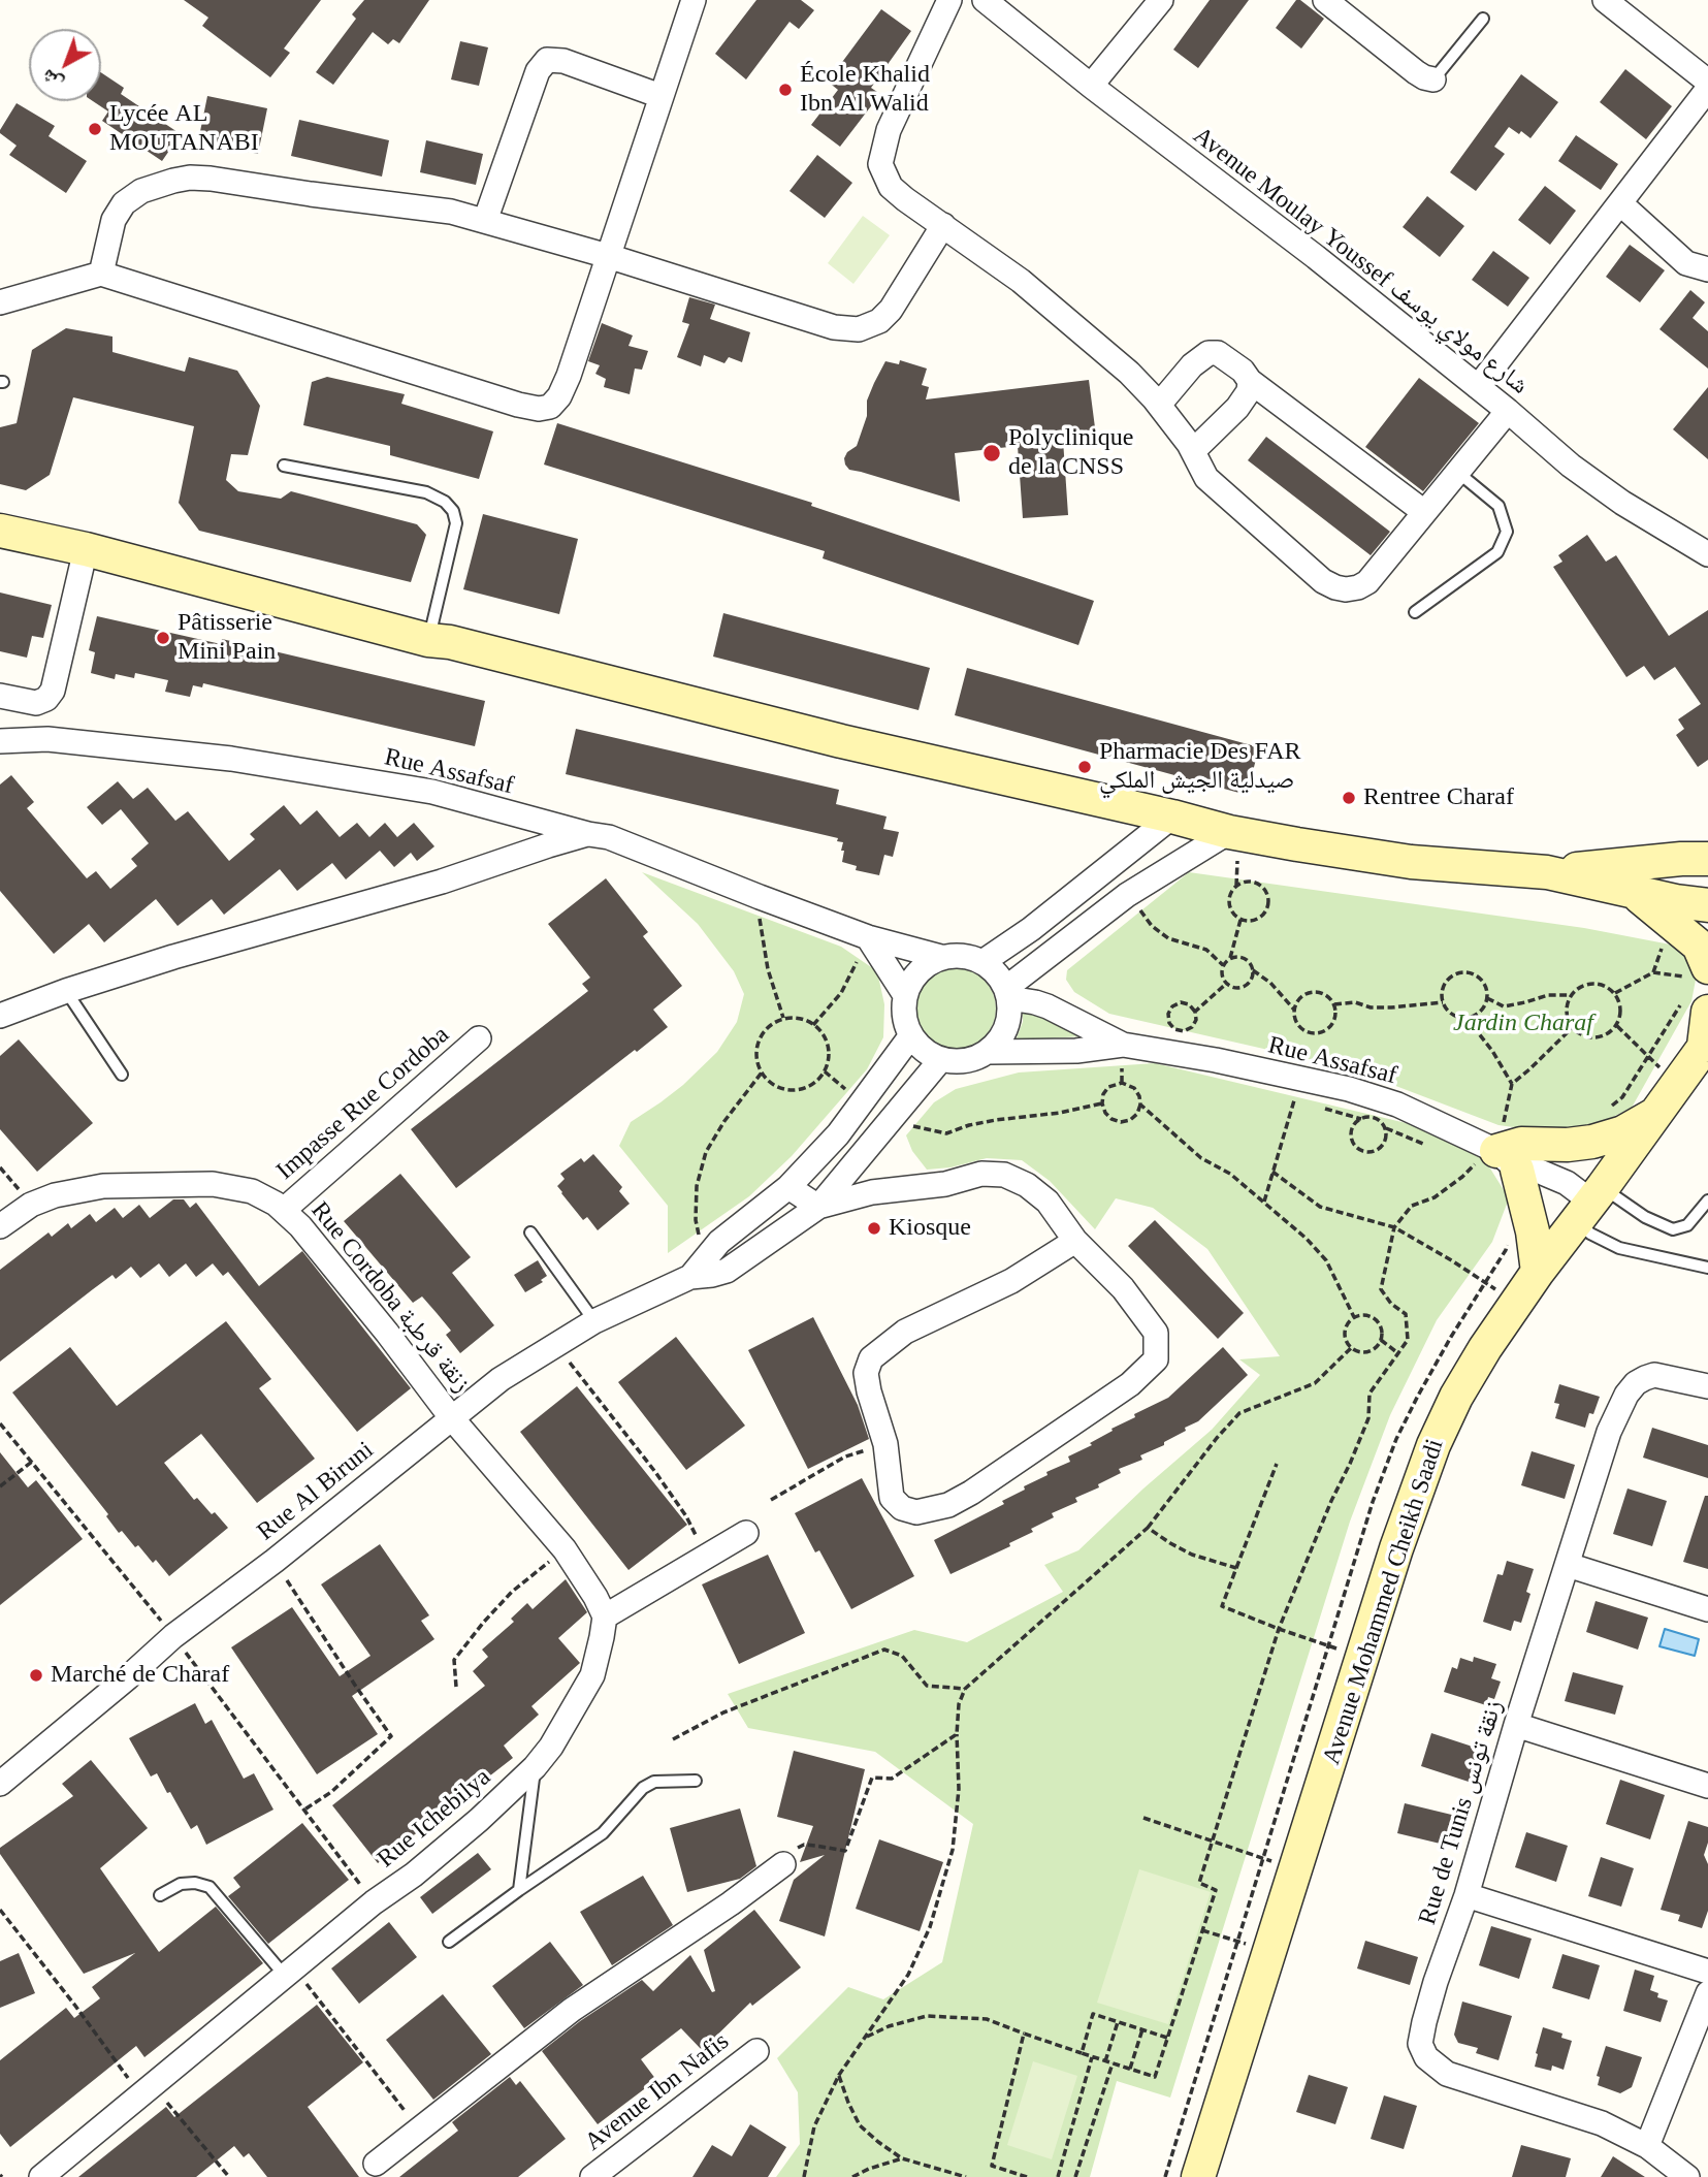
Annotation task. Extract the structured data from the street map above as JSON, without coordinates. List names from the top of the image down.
{
  "streets": {
    "main road": ["Avenue Mohammed Cheikh Saadi"],
    "street": [
      "Avenue Moulay Youssef شارع مولاي يوسف",
      "Rue Assafsaf",
      "Impasse Rue Cordoba",
      "Rue Cordoba زنقة قرطبة",
      "Rue Al Biruni",
      "Rue de Tunis زنقة تونس",
      "Rue Ichebilya",
      "Avenue Ibn Nafis"
    ]
  },
  "crossings": [
    ["Rue Assafsaf", "Avenue Mohammed Cheikh Saadi"],
    ["Impasse Rue Cordoba", "Rue Cordoba زنقة قرطبة"],
    ["Rue Cordoba زنقة قرطبة", "Rue Al Biruni"]
  ],
  "parks": ["Jardin Charaf"],
  "places": [
    "École Khalid Ibn Al Walid",
    "Lycée AL MOUTANABI",
    "Polyclinique de la CNSS",
    "Pâtisserie Mini Pain",
    "Pharmacie Des FAR صيدلية الجيش الملكي",
    "Rentree Charaf",
    "Kiosque",
    "Marché de Charaf"
  ],
  "north": "bottom left"
}
